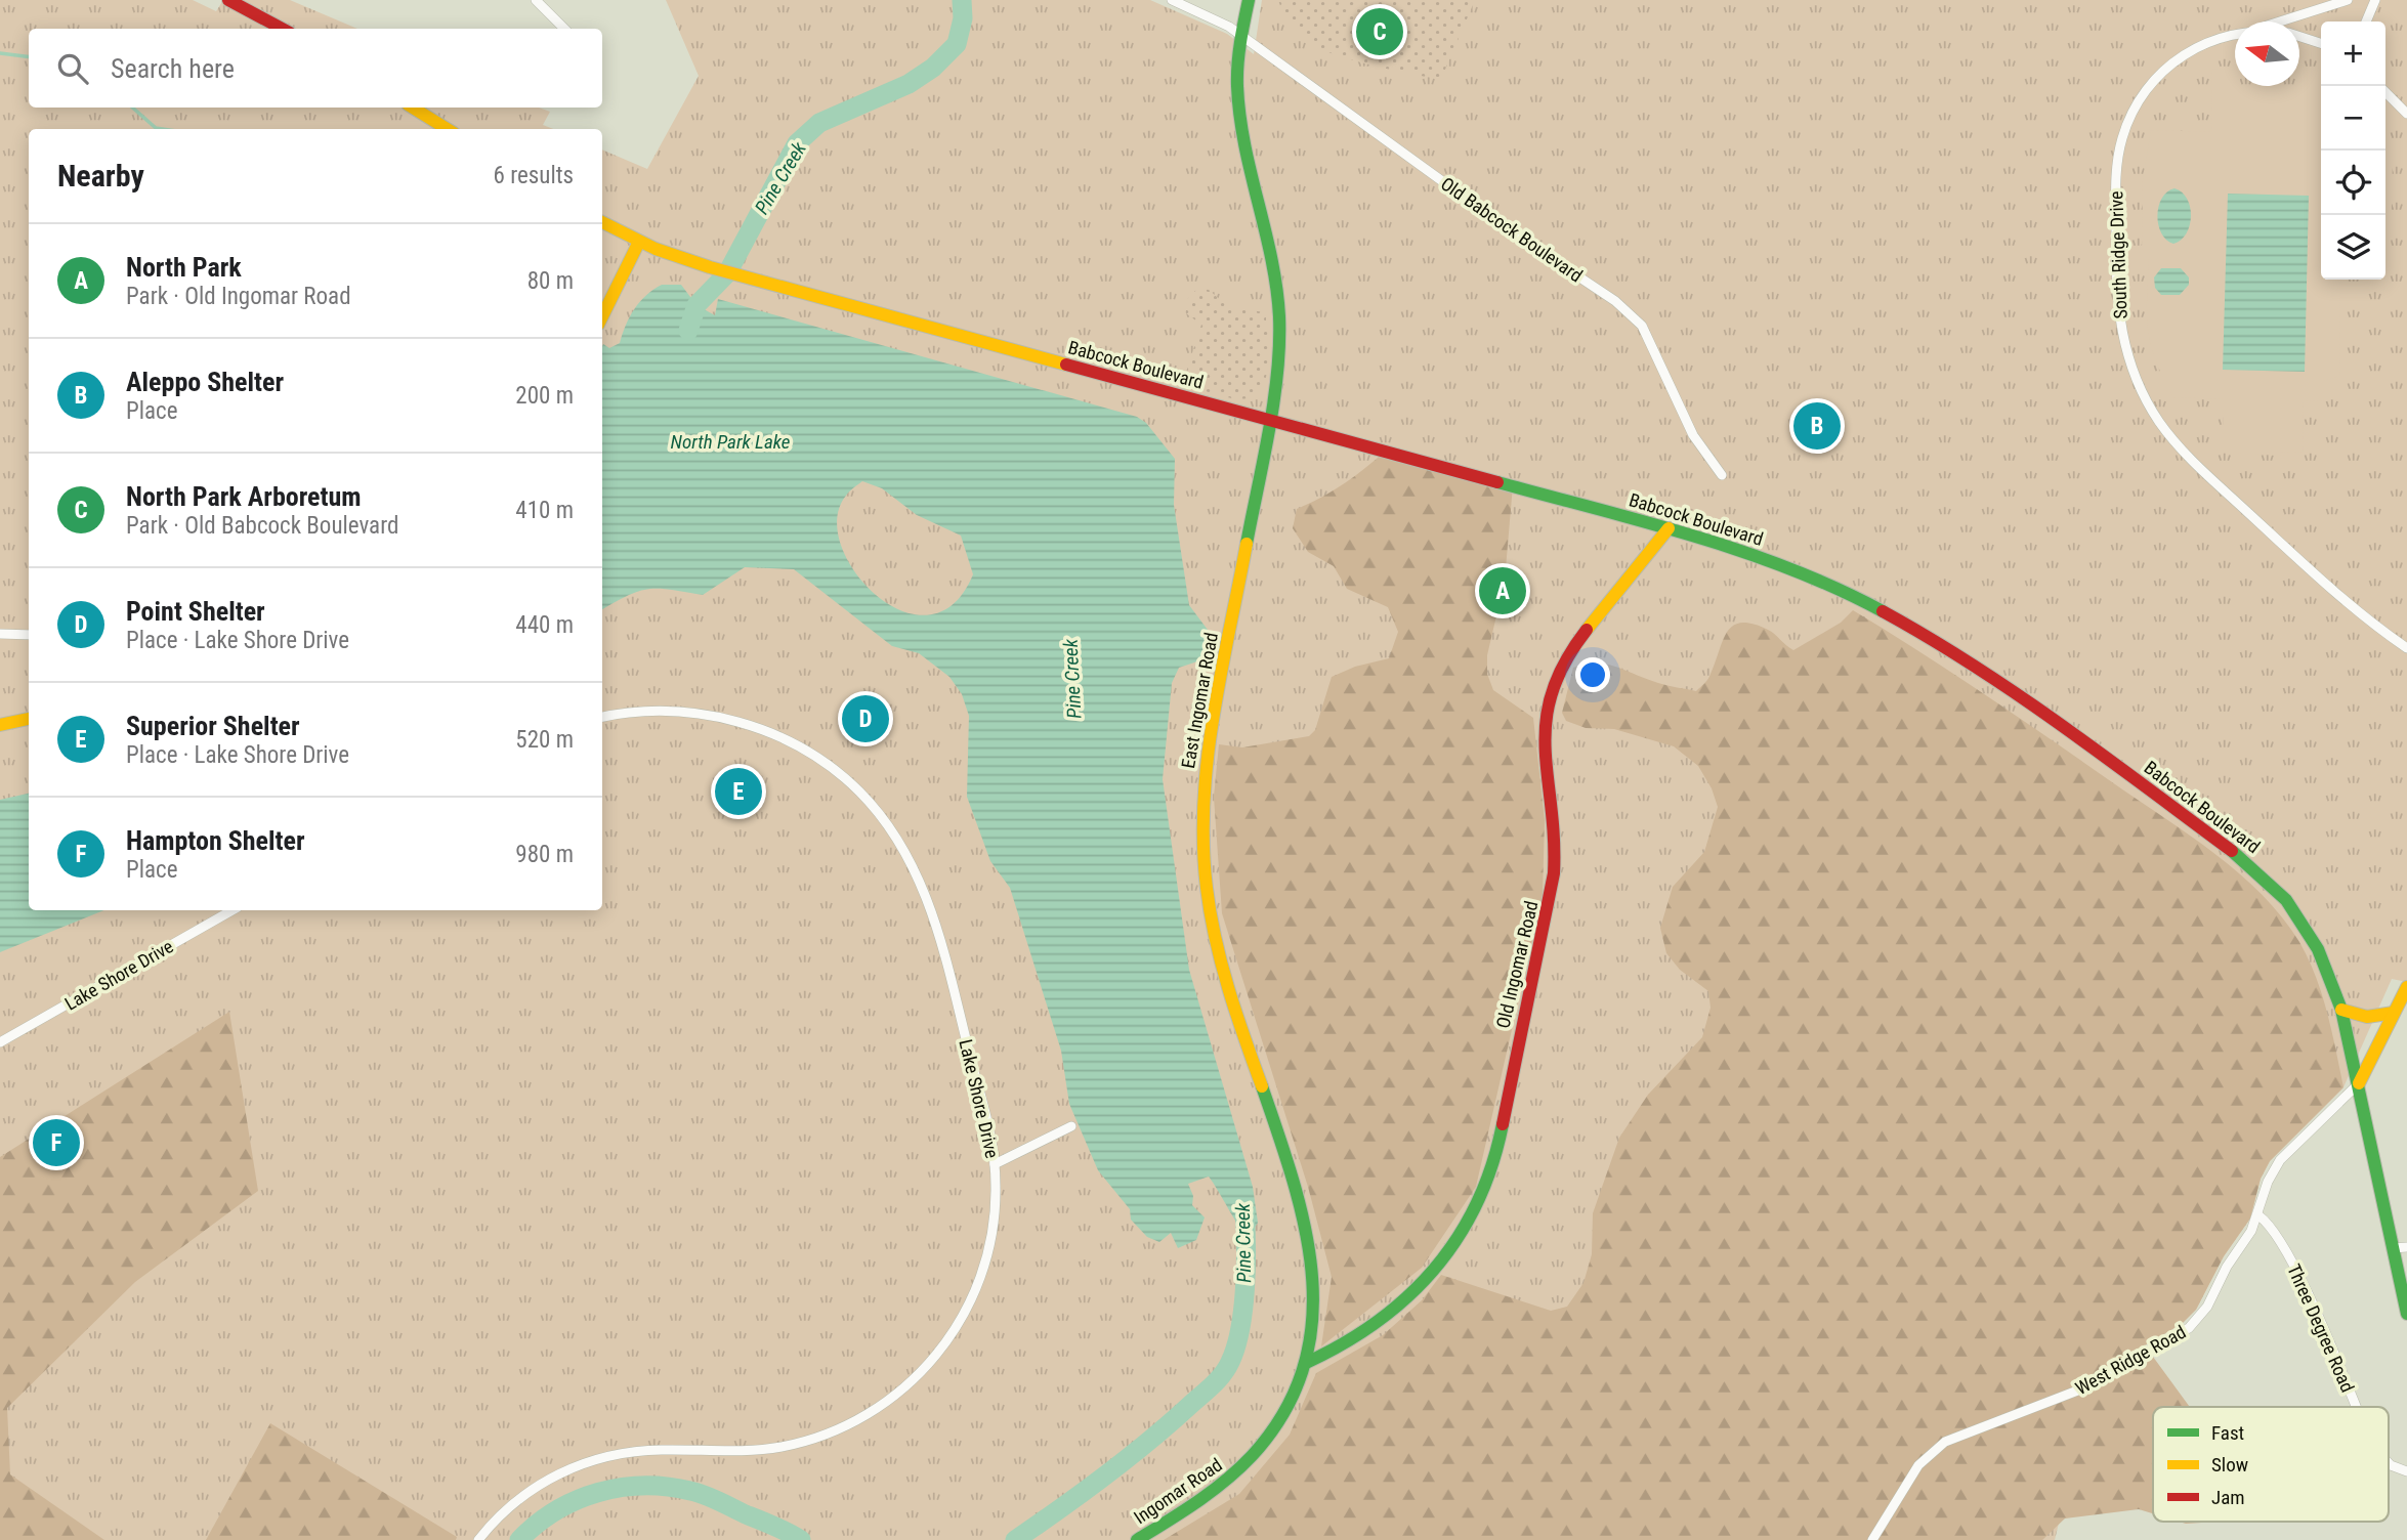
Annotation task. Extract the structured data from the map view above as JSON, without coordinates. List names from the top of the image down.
{
  "streets": {
    "main road": [
      "Babcock Boulevard",
      "East Ingomar Road",
      "Old Ingomar Road",
      "Ingomar Road"
    ],
    "street": [
      "Old Babcock Boulevard",
      "South Ridge Drive",
      "Lake Shore Drive",
      "Three Degree Road",
      "West Ridge Road"
    ]
  },
  "crossings": [
    ["Old Babcock Boulevard", "East Ingomar Road"],
    ["Babcock Boulevard", "East Ingomar Road"],
    ["Babcock Boulevard", "Old Ingomar Road"],
    ["Babcock Boulevard", "West Ridge Road"],
    ["East Ingomar Road", "Old Ingomar Road"],
    ["East Ingomar Road", "Ingomar Road"],
    ["Old Ingomar Road", "Ingomar Road"],
    ["Three Degree Road", "West Ridge Road"]
  ],
  "water": ["Pine Creek", "North Park Lake"],
  "legend": ["Fast", "Slow", "Jam"],
  "north": "left",
  "page": {
    "pins": [
      "C",
      "B",
      "A",
      "D",
      "E",
      "F"
    ],
    "map_buttons": ["+", "−"],
    "search": "Search here",
    "heading": ["Nearby", "6 results"],
    "list": [
      {
        "mark": "A",
        "name": "North Park",
        "note": "Park · Old Ingomar Road",
        "value": "80 m"
      },
      {
        "mark": "B",
        "name": "Aleppo Shelter",
        "note": "Place",
        "value": "200 m"
      },
      {
        "mark": "C",
        "name": "North Park Arboretum",
        "note": "Park · Old Babcock Boulevard",
        "value": "410 m"
      },
      {
        "mark": "D",
        "name": "Point Shelter",
        "note": "Place · Lake Shore Drive",
        "value": "440 m"
      },
      {
        "mark": "E",
        "name": "Superior Shelter",
        "note": "Place · Lake Shore Drive",
        "value": "520 m"
      },
      {
        "mark": "F",
        "name": "Hampton Shelter",
        "note": "Place",
        "value": "980 m"
      }
    ]
  }
}
